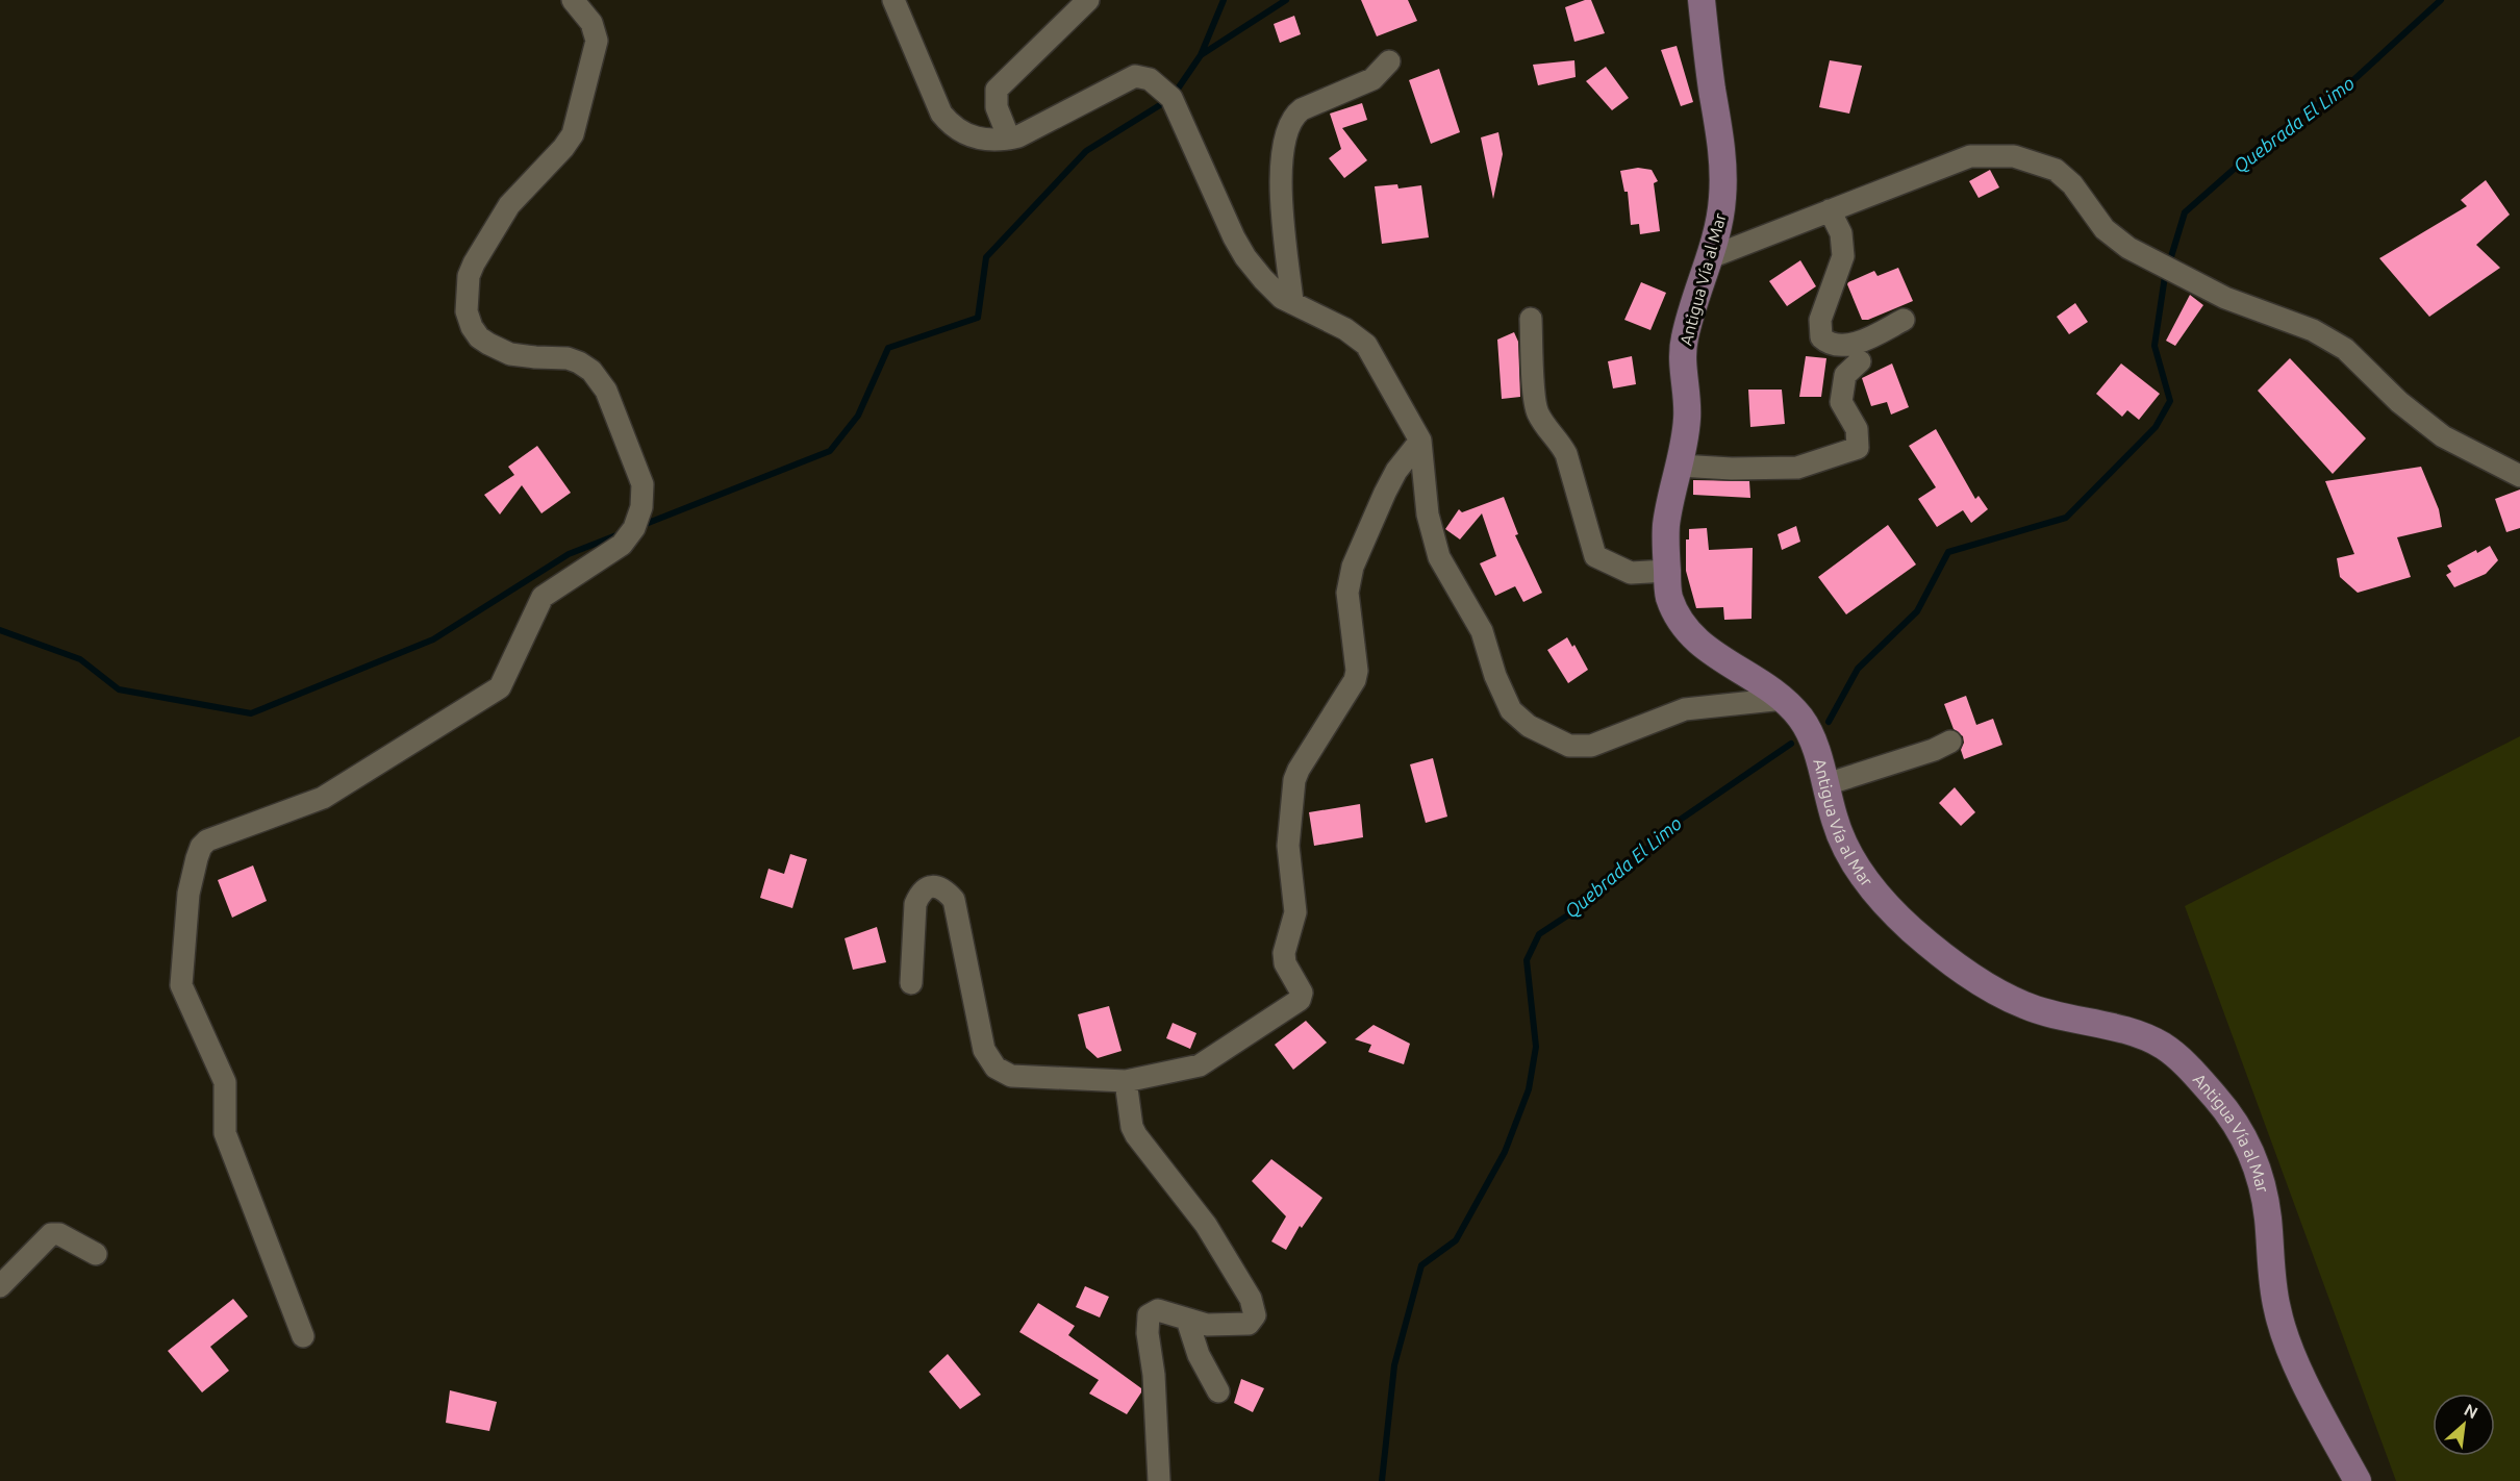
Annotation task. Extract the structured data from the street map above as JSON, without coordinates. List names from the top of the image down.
{
  "streets": {
    "main road": ["Antigua Vía al Mar"]
  },
  "water": ["Quebrada El Limo"],
  "north": "top right"
}
